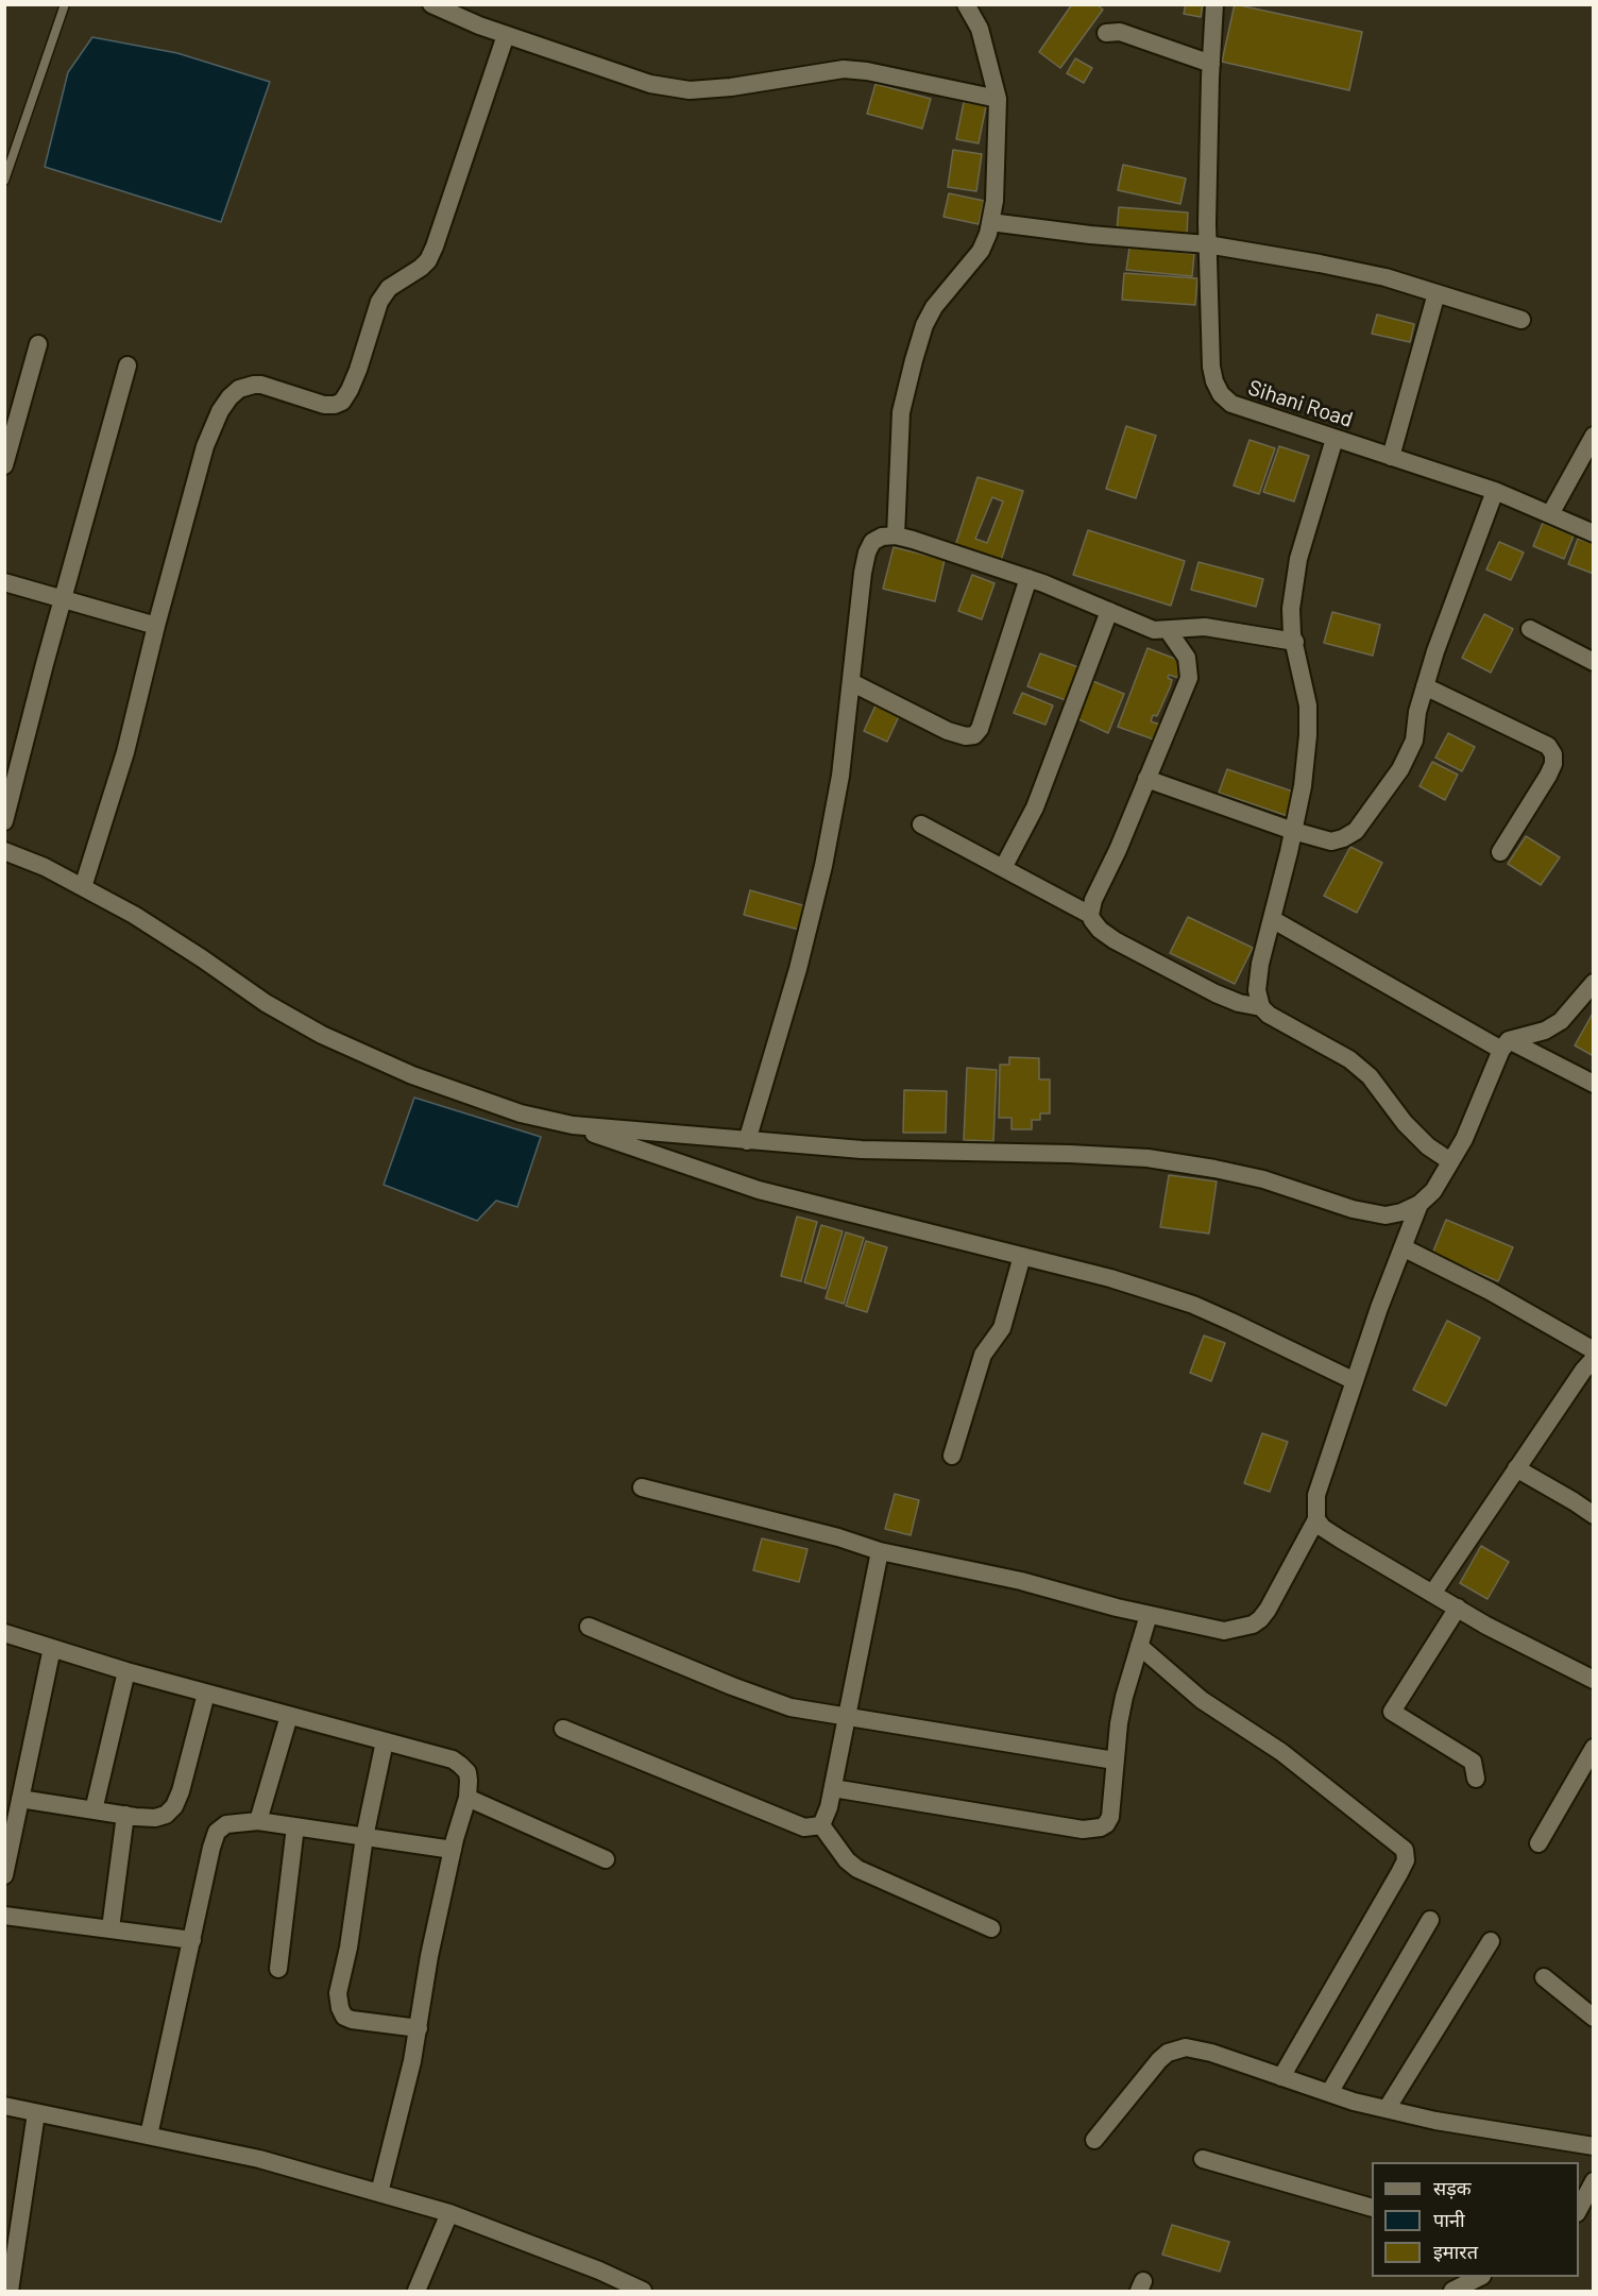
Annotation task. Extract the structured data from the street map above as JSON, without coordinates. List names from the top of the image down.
{
  "streets": {
    "street": ["Sihani Road"]
  },
  "legend": ["सड़क", "पानी", "इमारत"]
}
